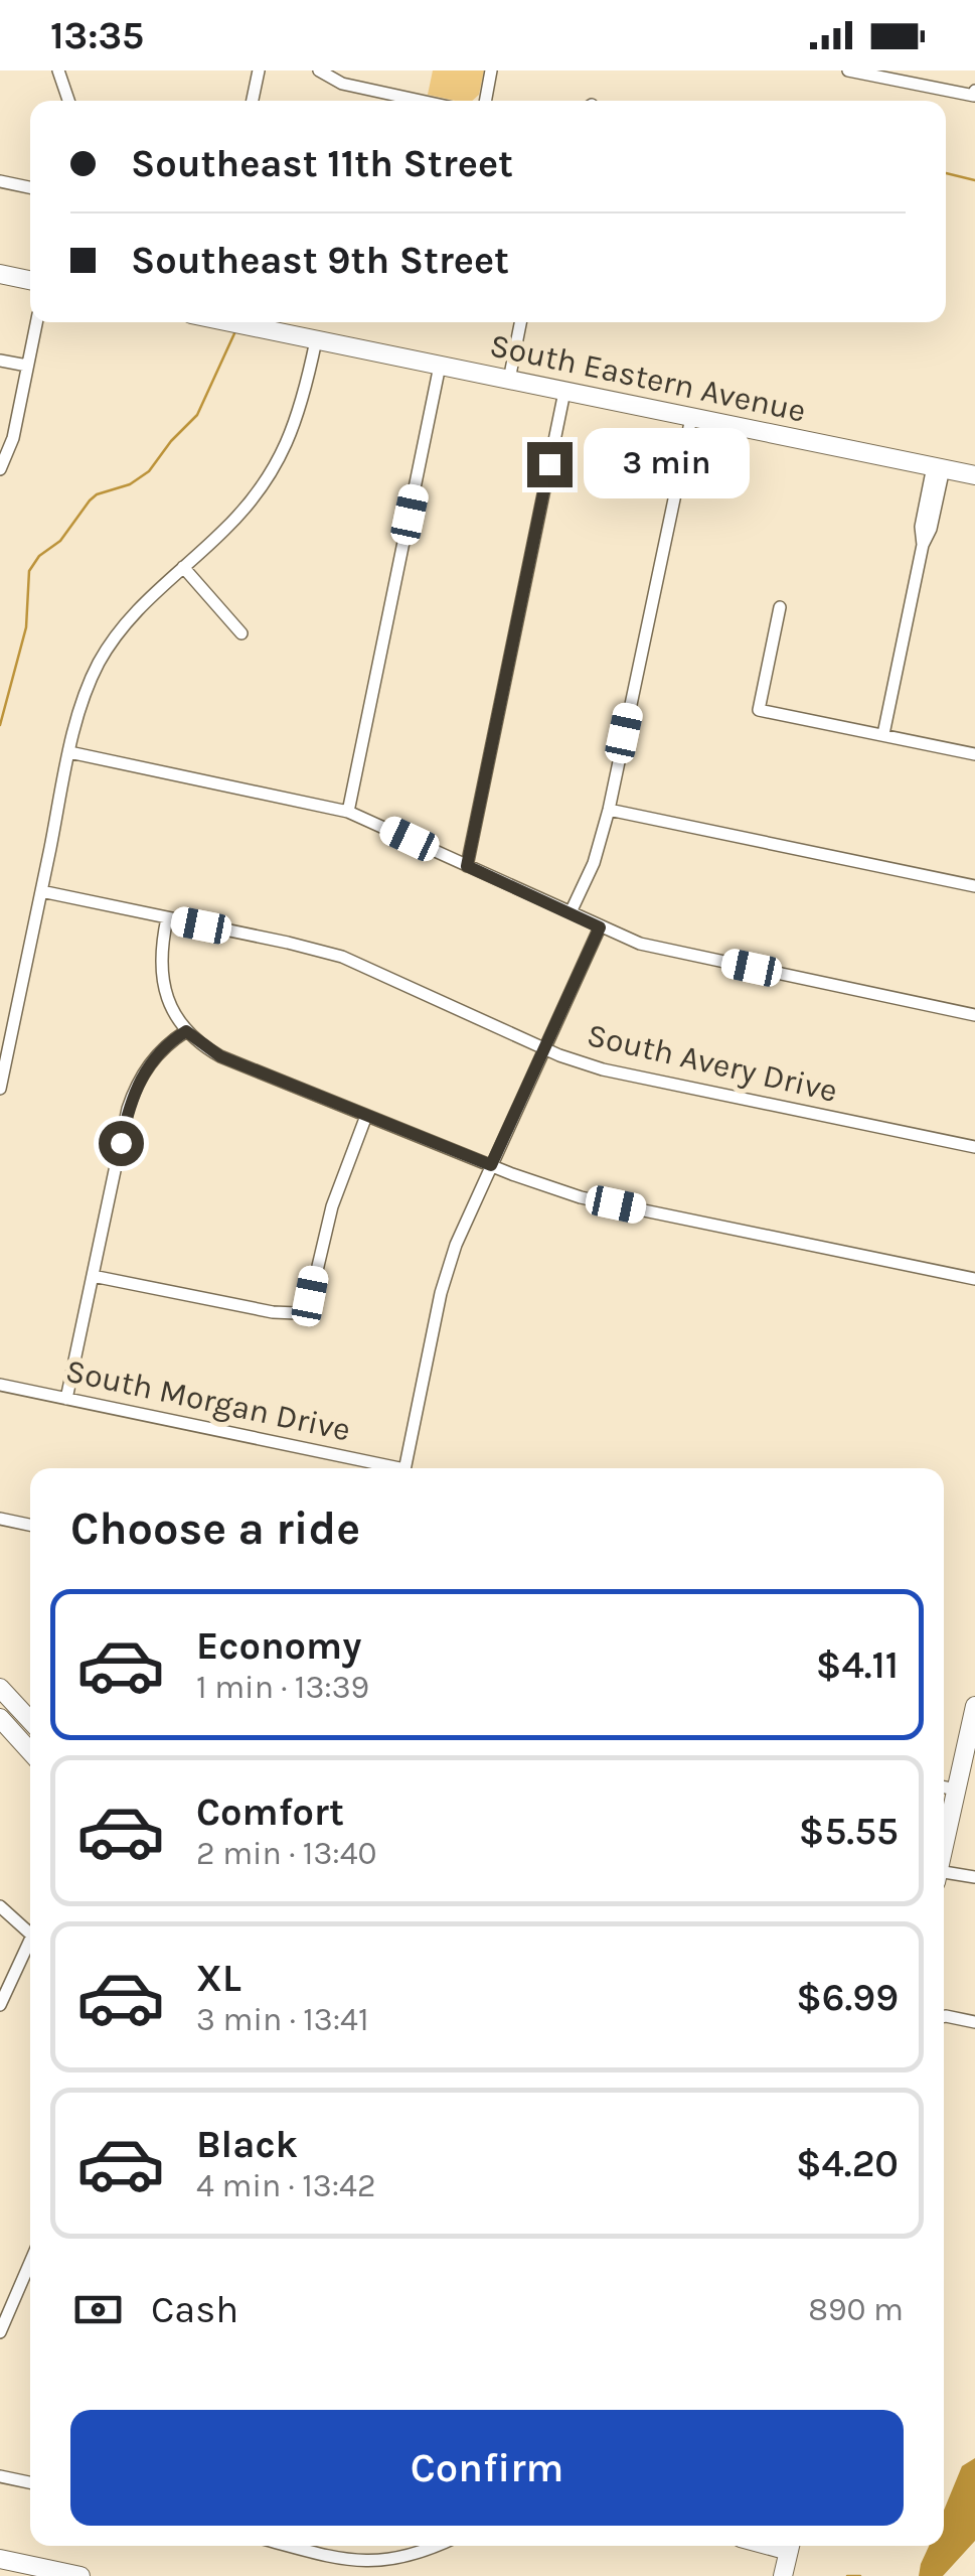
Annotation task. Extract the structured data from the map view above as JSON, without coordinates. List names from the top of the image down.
{
  "streets": {
    "main road": ["South Eastern Avenue"],
    "street": ["South Avery Drive", "South Morgan Drive"]
  },
  "page": {
    "status": "13:35",
    "banner": ["Southeast 11th Street", "Southeast 9th Street"],
    "bubble": "3 min",
    "heading": "Choose a ride",
    "list": [
      {
        "name": "Economy",
        "note": "1 min · 13:39",
        "value": "$4.11"
      },
      {
        "name": "Comfort",
        "note": "2 min · 13:40",
        "value": "$5.55"
      },
      {
        "name": "XL",
        "note": "3 min · 13:41",
        "value": "$6.99"
      },
      {
        "name": "Black",
        "note": "4 min · 13:42",
        "value": "$4.20"
      }
    ],
    "pay": ["Cash", "890 m"],
    "buttons": "Confirm"
  }
}
